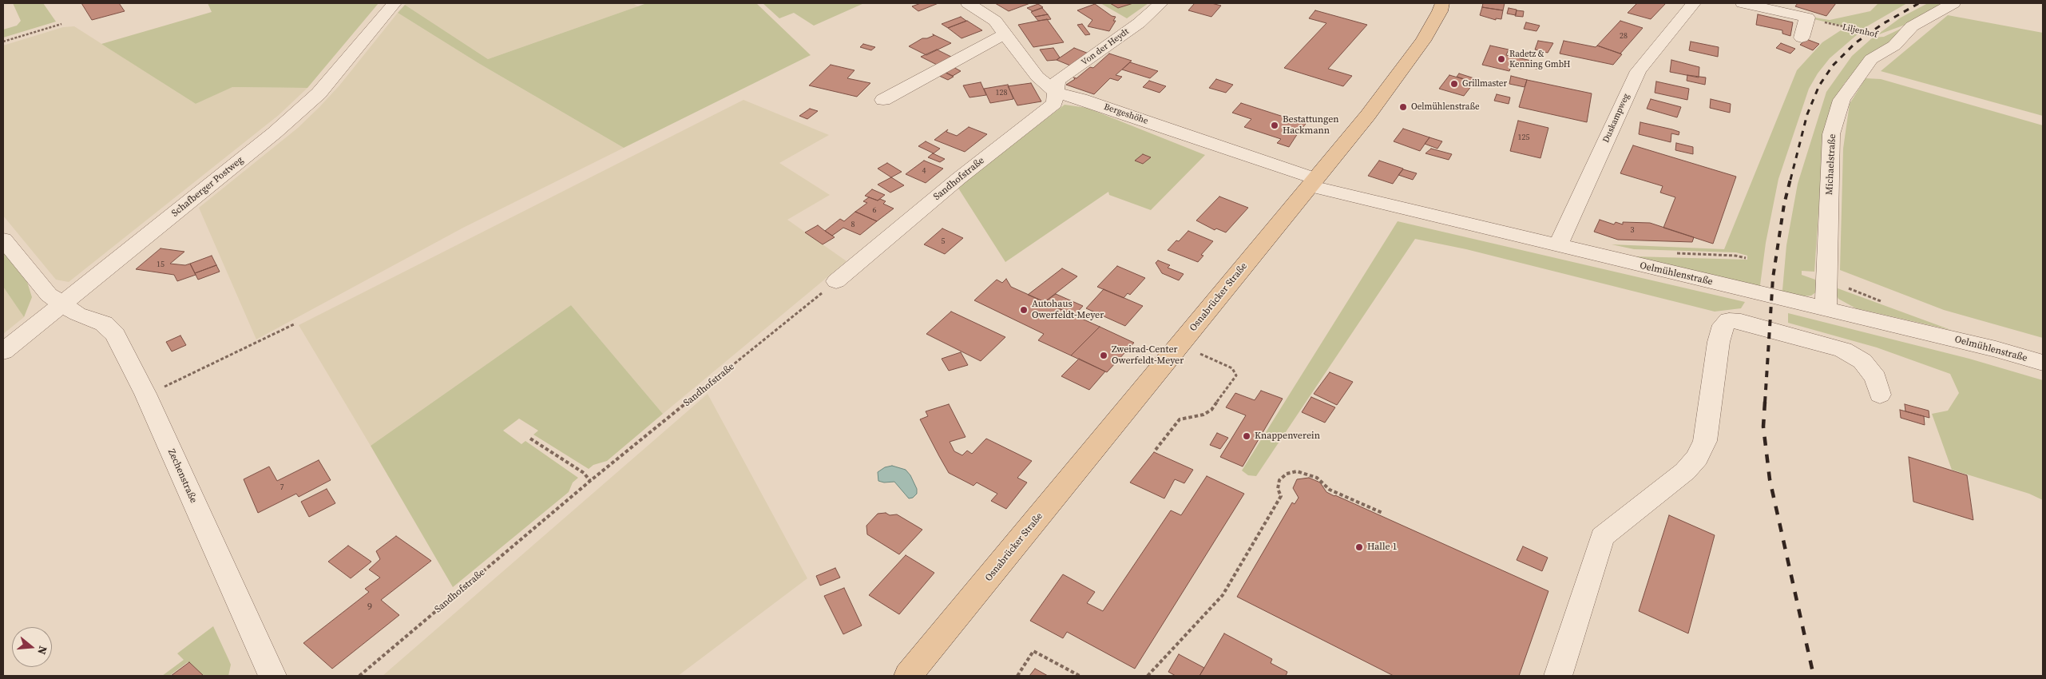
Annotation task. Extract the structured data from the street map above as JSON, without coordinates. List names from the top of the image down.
{
  "streets": {
    "main road": ["Osnabrücker Straße"],
    "street": [
      "Von der Heydt",
      "Bergeshöhe",
      "Duskampweg",
      "Michaelstraße",
      "Sandhofstraße",
      "Schafberger Postweg",
      "Oelmühlenstraße",
      "Zechenstraße"
    ],
    "path": ["Liljenhof"]
  },
  "crossings": [
    ["Liljenhof", "Michaelstraße"],
    ["Von der Heydt", "Bergeshöhe"],
    ["Von der Heydt", "Sandhofstraße"],
    ["Bergeshöhe", "Sandhofstraße"],
    ["Bergeshöhe", "Oelmühlenstraße"],
    ["Bergeshöhe", "Osnabrücker Straße"],
    ["Duskampweg", "Oelmühlenstraße"],
    ["Michaelstraße", "Oelmühlenstraße"],
    ["Schafberger Postweg", "Zechenstraße"],
    ["Oelmühlenstraße", "Osnabrücker Straße"]
  ],
  "places": [
    "Radetz & Kenning GmbH",
    "Grillmaster",
    "Oelmühlenstraße",
    "Bestattungen Hackmann",
    "Autohaus Owerfeldt-Meyer",
    "Zweirad-Center Owerfeldt-Meyer",
    "Knappenverein",
    "Halle 1"
  ],
  "house_numbers": [
    "28",
    "128",
    "125",
    "4",
    "6",
    "8",
    "3",
    "5",
    "15",
    "7",
    "9"
  ],
  "north": "right"
}
